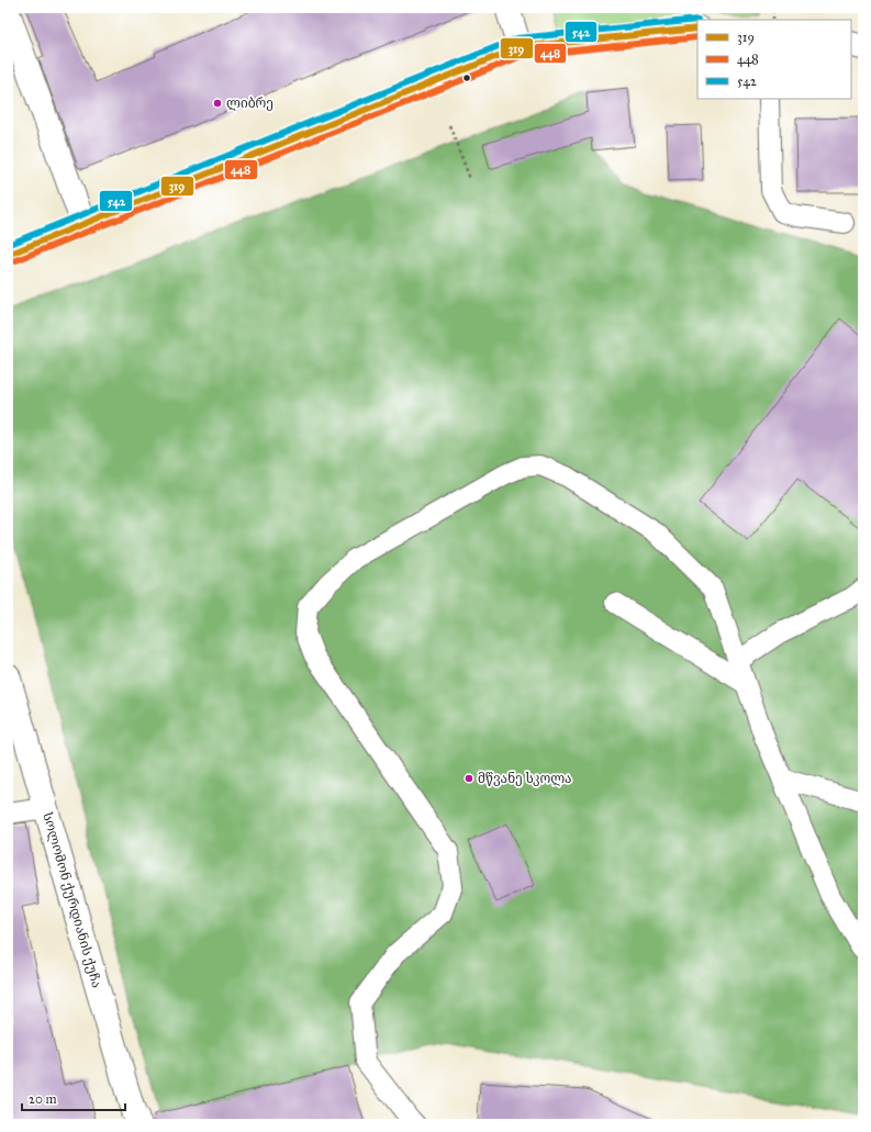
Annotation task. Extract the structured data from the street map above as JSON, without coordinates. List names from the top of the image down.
{
  "streets": {
    "main road": ["სოლომონ ქურდიანის ქუჩა"]
  },
  "places": ["ლიბრე", "მწვანე სკოლა"],
  "lines": ["transit line 542", "transit line 319", "transit line 448"],
  "legend": ["319", "448", "542"],
  "scale_bar": "20 m"
}
